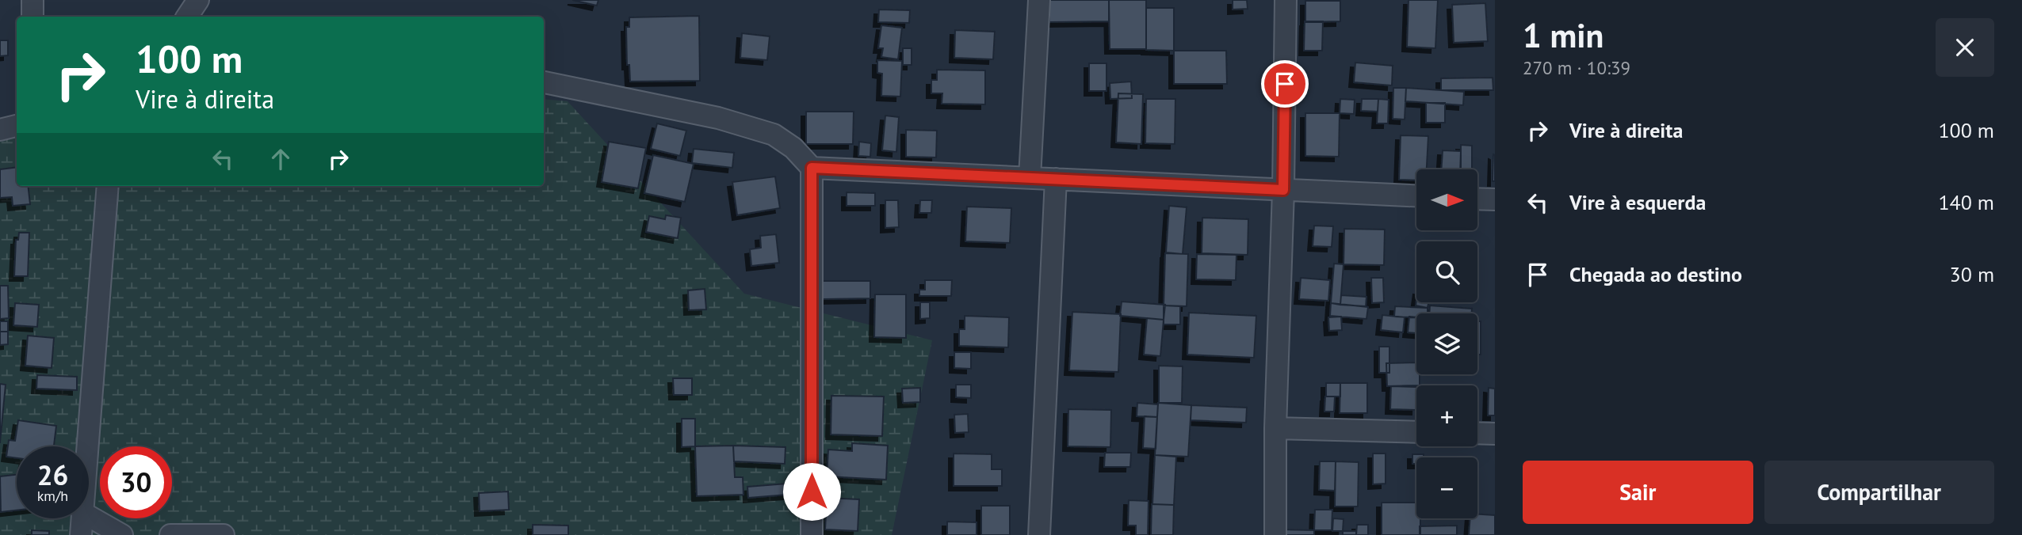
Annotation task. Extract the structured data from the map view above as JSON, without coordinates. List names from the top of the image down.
{
  "north": "right",
  "page": {
    "heading": ["1 min", "270 m · 10:39"],
    "turn": ["100 m", "Vire à direita"],
    "list": [
      {
        "name": "Vire à direita",
        "value": "100 m"
      },
      {
        "name": "Vire à esquerda",
        "value": "140 m"
      },
      {
        "name": "Chegada ao destino",
        "value": "30 m"
      }
    ],
    "map_buttons": ["+", "−"],
    "speed": "26 km/h",
    "limit": "30",
    "buttons": ["Sair", "Compartilhar"]
  }
}
